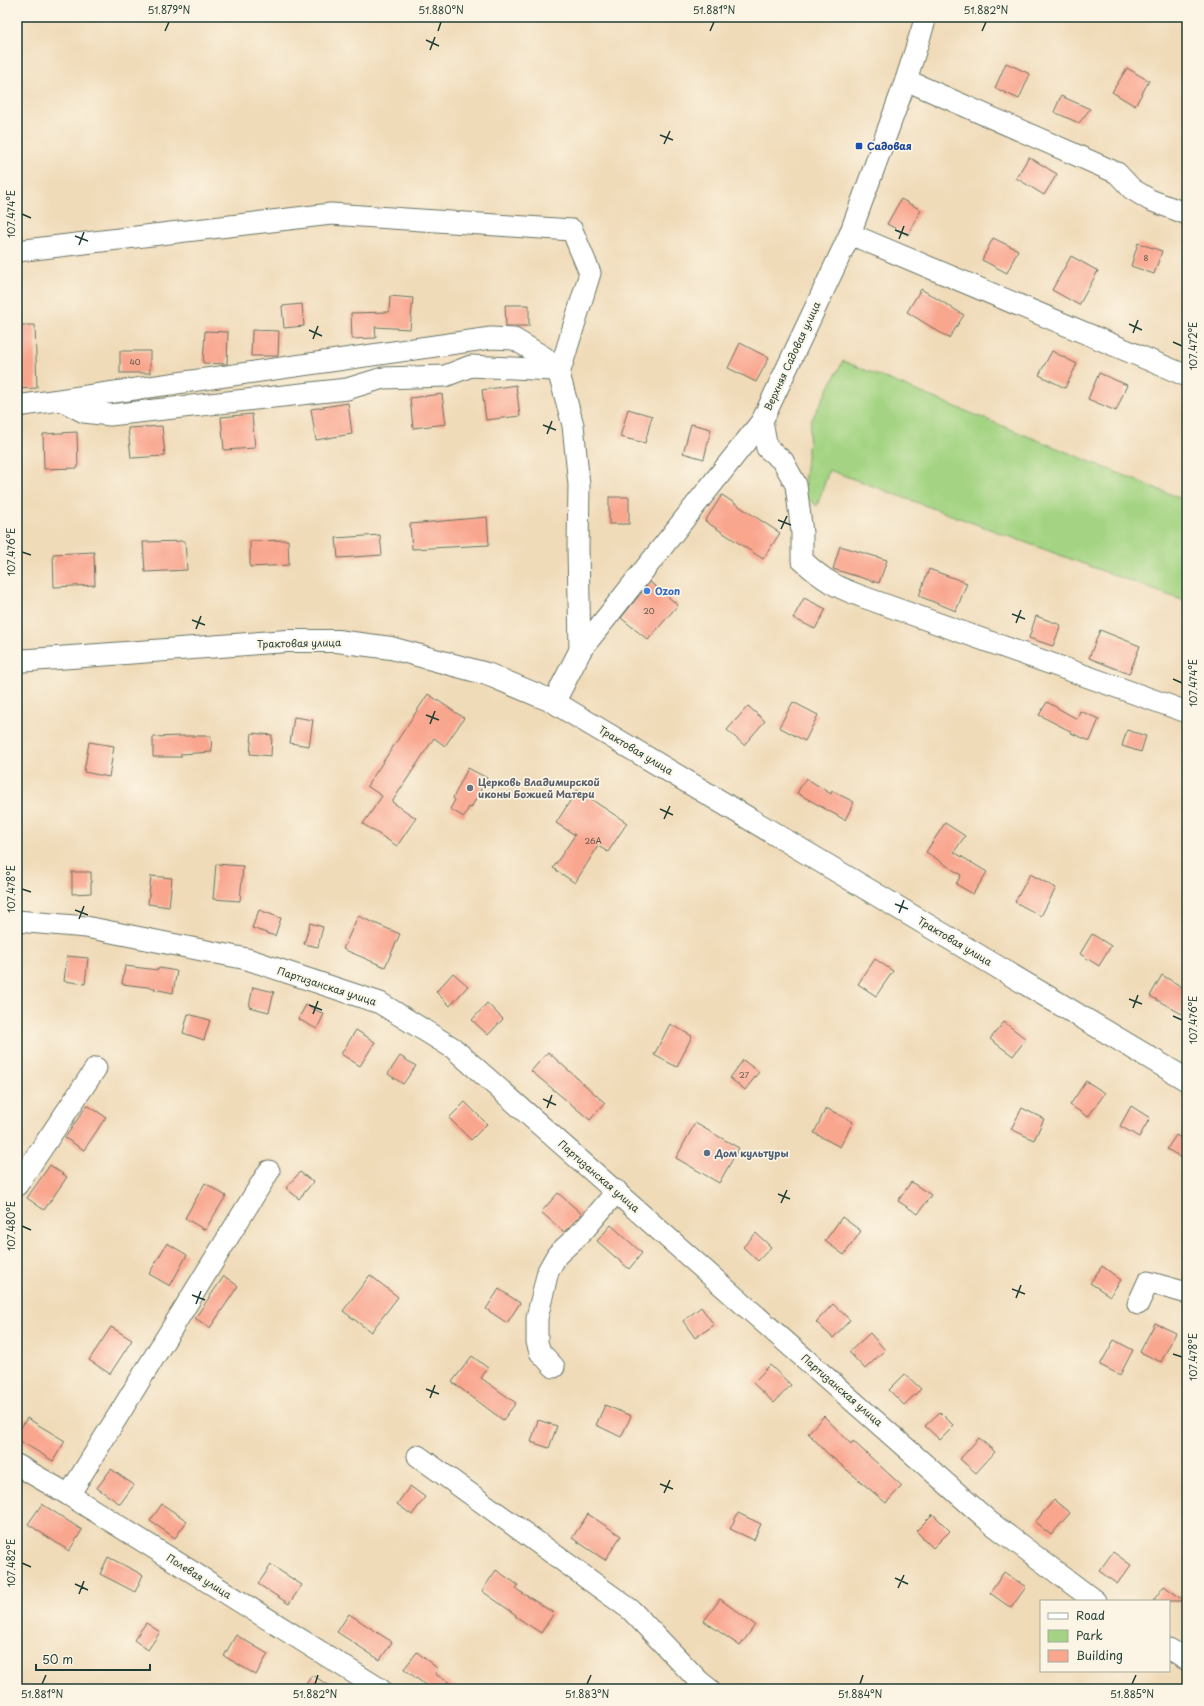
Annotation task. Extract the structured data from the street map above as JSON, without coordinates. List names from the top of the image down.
{
  "streets": {
    "highway": ["Трактовая улица"],
    "street": ["Верхняя Садовая улица", "Партизанская улица", "Полевая улица"]
  },
  "places": {
    "transit": ["Садовая"],
    "other": ["Ozon", "Церковь Владимирской иконы Божией Матери", "Дом культуры"]
  },
  "house_numbers": [
    "8",
    "40",
    "20",
    "26А",
    "27"
  ],
  "legend": ["Road", "Park", "Building"],
  "scale_bar": "50 m",
  "coordinates": [
    "51.879°N",
    "51.880°N",
    "51.881°N",
    "51.882°N",
    "107.474°E",
    "107.472°E",
    "107.476°E",
    "107.478°E",
    "107.480°E",
    "107.482°E",
    "51.883°N",
    "51.884°N",
    "51.885°N"
  ]
}
